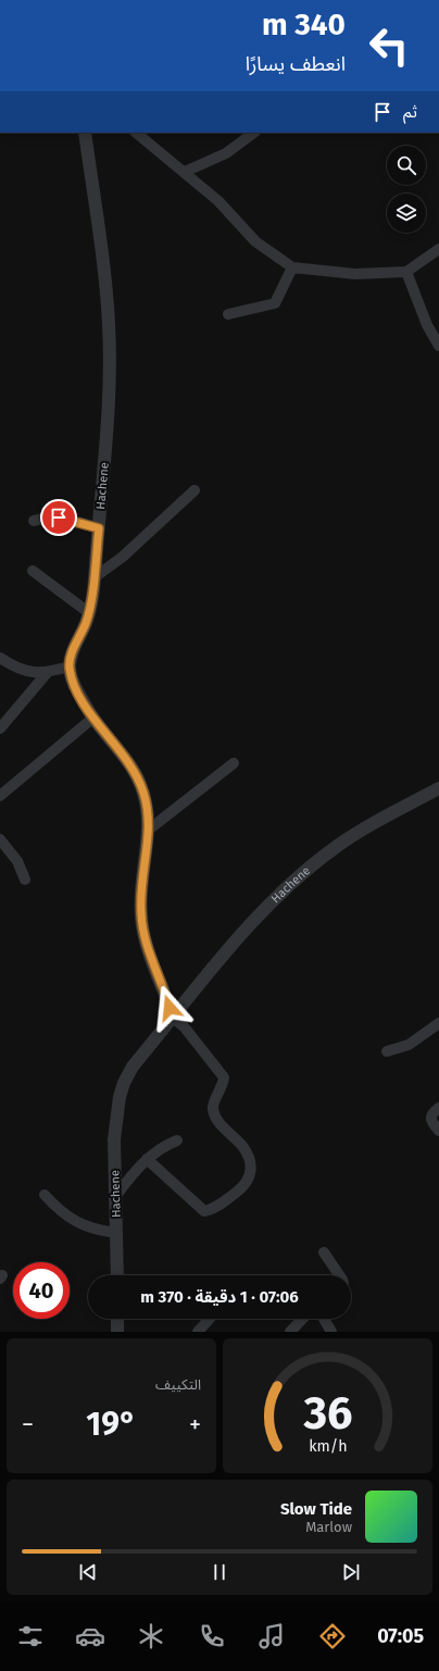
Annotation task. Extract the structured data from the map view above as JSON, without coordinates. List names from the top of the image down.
{
  "streets": {
    "street": ["Hachene"]
  },
  "page": {
    "turn": ["340 m", "انعطف يسارًا"],
    "then": "ثم",
    "limit": "40",
    "trip": "07:06 · 1 دقيقة · 370 m",
    "tile": "التكييف",
    "heat": ["−", "19°", "+"],
    "song": ["Slow Tide", "Marlow"],
    "tabs": "07:05",
    "gauge": ["36", "km/h"]
  }
}
